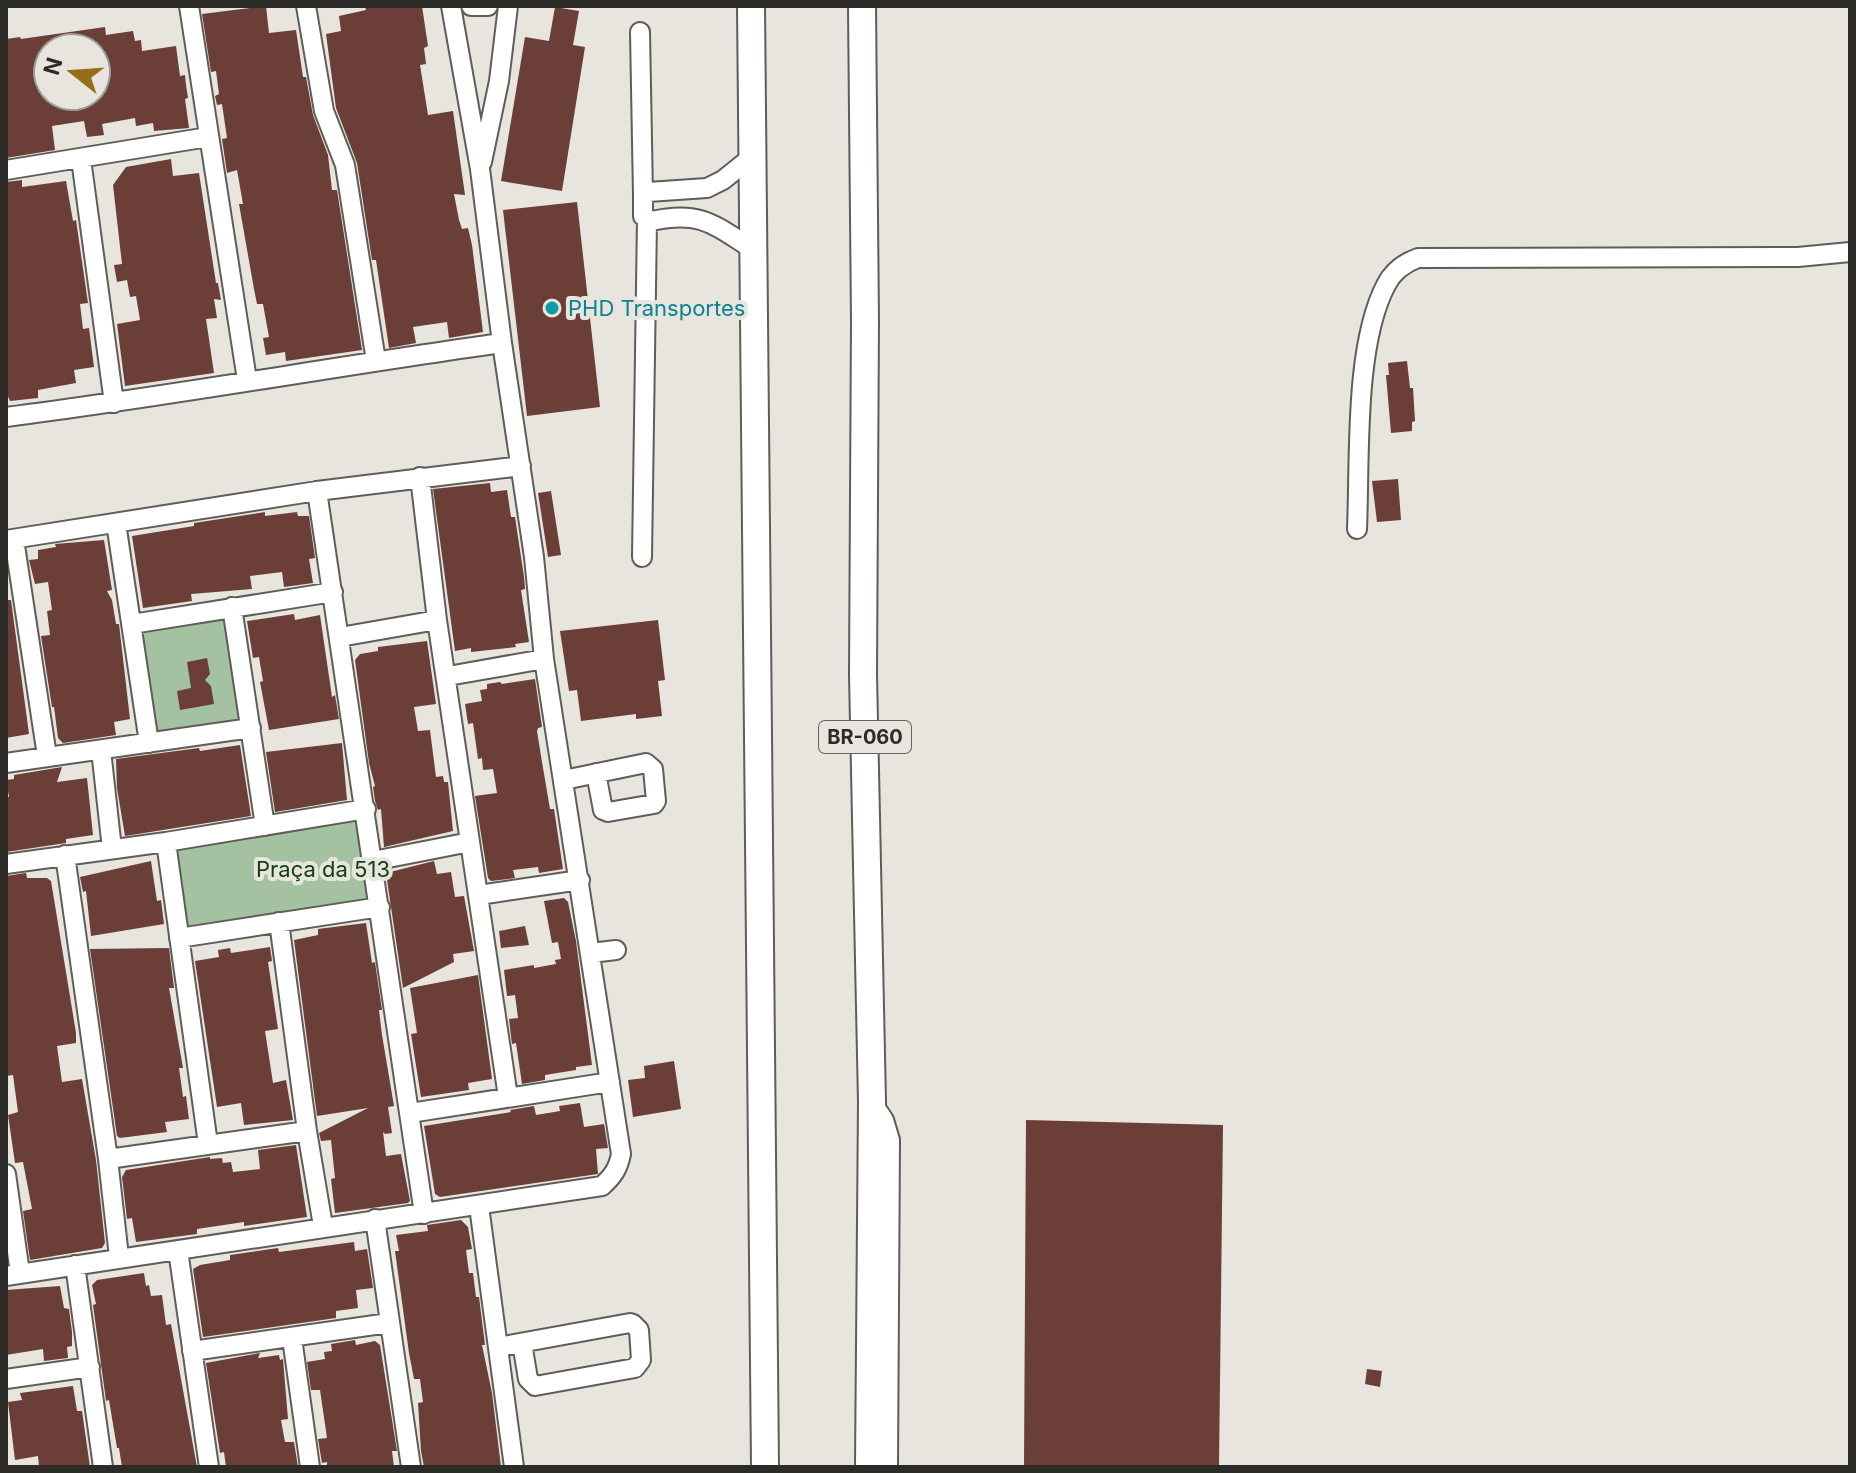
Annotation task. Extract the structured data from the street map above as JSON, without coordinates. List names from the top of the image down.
{
  "streets": {
    "highway": ["BR-060"]
  },
  "parks": ["Praça da 513"],
  "places": ["PHD Transportes"],
  "north": "left"
}
